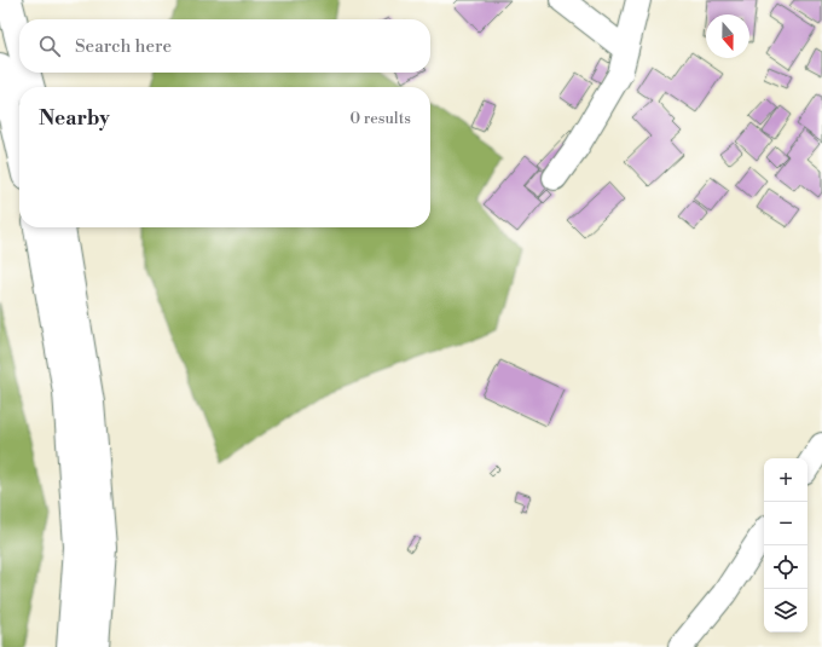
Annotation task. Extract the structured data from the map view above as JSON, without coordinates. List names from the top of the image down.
{
  "north": "bottom",
  "page": {
    "search": "Search here",
    "heading": ["Nearby", "0 results"],
    "map_buttons": ["+", "−"]
  }
}
